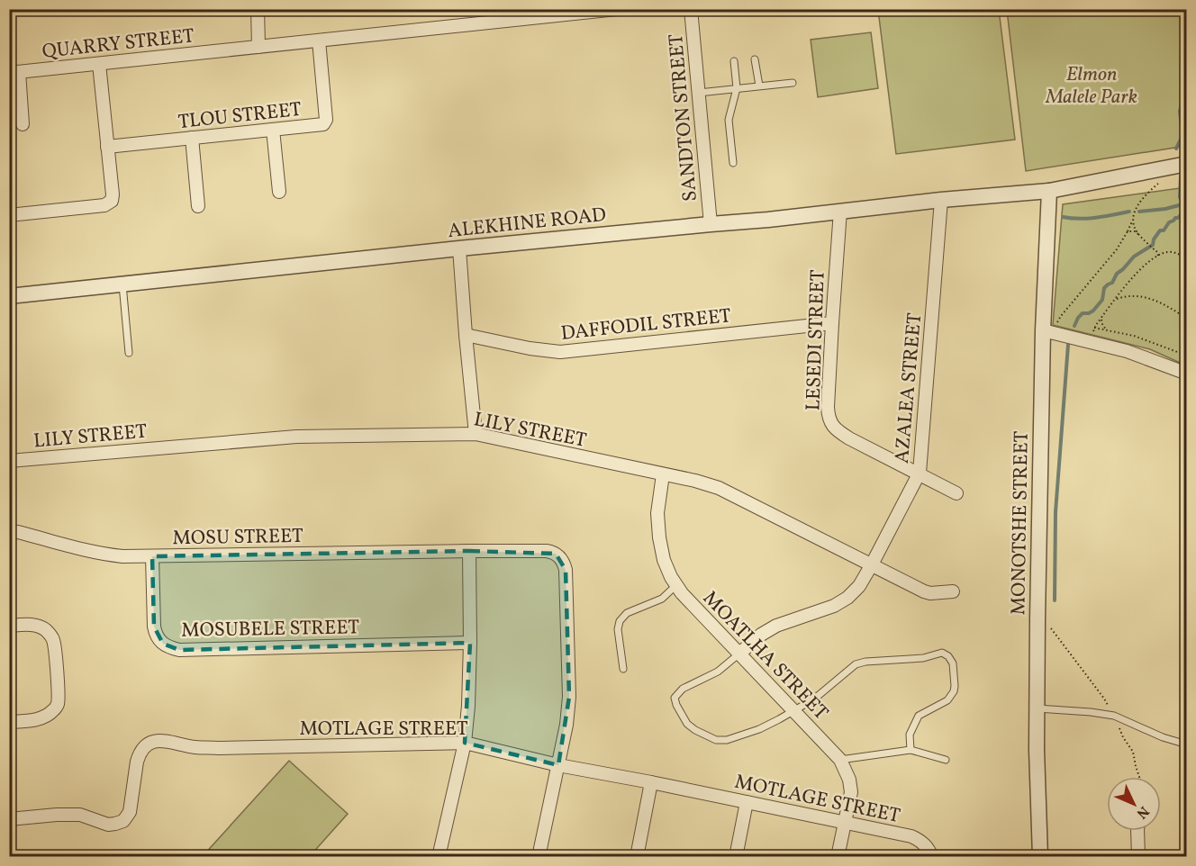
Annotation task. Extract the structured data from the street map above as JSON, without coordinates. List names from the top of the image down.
{
  "streets": {
    "street": [
      "QUARRY STREET",
      "TLOU STREET",
      "SANDTON STREET",
      "ALEKHINE ROAD",
      "DAFFODIL STREET",
      "LESEDI STREET",
      "AZALEA STREET",
      "LILY STREET",
      "MONOTSHE STREET",
      "MOSU STREET",
      "MOSUBELE STREET",
      "MOATLHA STREET",
      "MOTLAGE STREET"
    ]
  },
  "crossings": [
    ["QUARRY STREET", "TLOU STREET"],
    ["SANDTON STREET", "ALEKHINE ROAD"],
    ["ALEKHINE ROAD", "LESEDI STREET"],
    ["ALEKHINE ROAD", "AZALEA STREET"],
    ["ALEKHINE ROAD", "MONOTSHE STREET"],
    ["DAFFODIL STREET", "LESEDI STREET"],
    ["LESEDI STREET", "AZALEA STREET"],
    ["AZALEA STREET", "LILY STREET"],
    ["AZALEA STREET", "MOATLHA STREET"],
    ["LILY STREET", "MOATLHA STREET"],
    ["MOSU STREET", "MOSUBELE STREET"],
    ["MOSU STREET", "MOTLAGE STREET"],
    ["MOATLHA STREET", "MOTLAGE STREET"]
  ],
  "parks": ["Elmon Malele Park"],
  "north": "bottom right"
}
